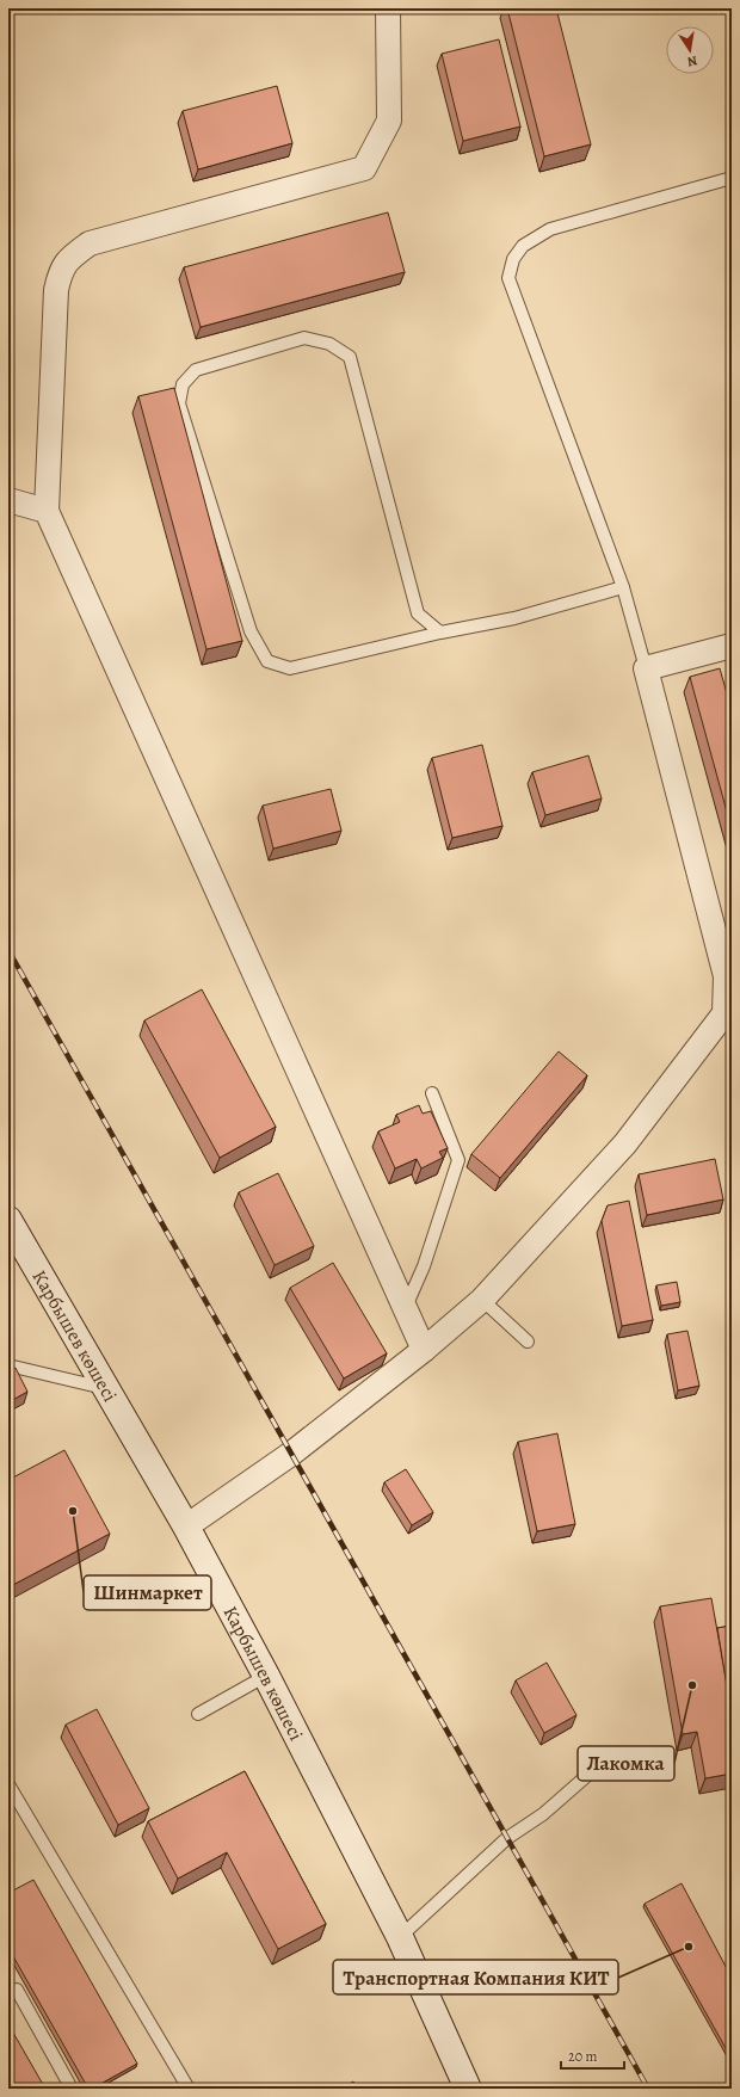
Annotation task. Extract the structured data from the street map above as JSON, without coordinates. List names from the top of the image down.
{
  "streets": {
    "main road": ["Карбышев көшесі"]
  },
  "places": ["Шинмаркет", "Лакомка", "Транспортная Компания КИТ"],
  "scale_bar": "20 m",
  "north": "bottom"
}
